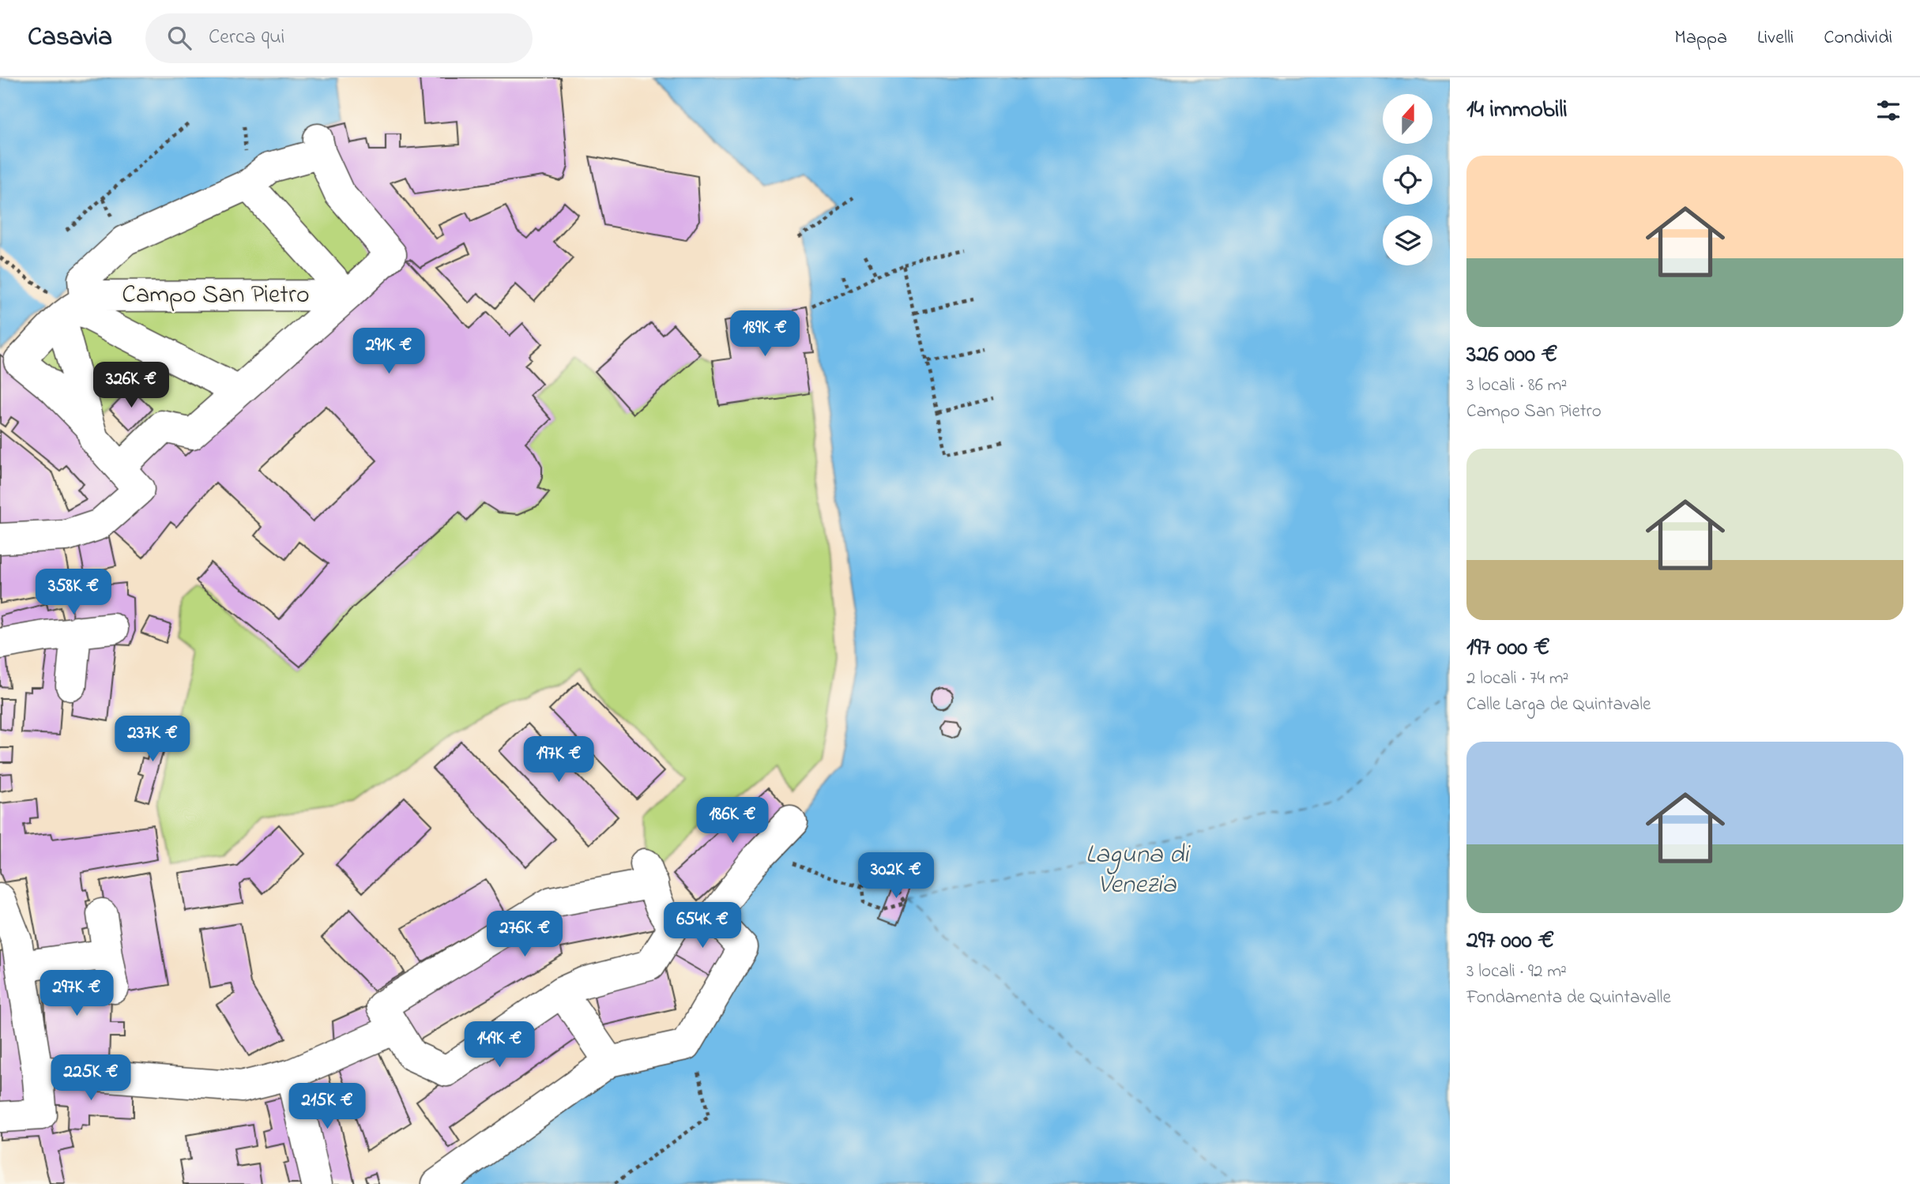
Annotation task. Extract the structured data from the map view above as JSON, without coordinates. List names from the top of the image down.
{
  "streets": {
    "street": ["Campo San Pietro"]
  },
  "water": ["Laguna di Venezia"],
  "north": "top",
  "page": {
    "header": "Casavia",
    "search": "Cerca qui",
    "nav": ["Mappa", "Livelli", "Condividi"],
    "heading": "14 immobili",
    "list": [
      {
        "name": "326 000 €",
        "note": "3 locali · 86 m² · Campo San Pietro"
      },
      {
        "name": "197 000 €",
        "note": "2 locali · 74 m² · Calle Larga de Quintavale"
      },
      {
        "name": "297 000 €",
        "note": "3 locali · 92 m² · Fondamenta de Quintavalle"
      }
    ],
    "price": [
      "189K €",
      "291K €",
      "326K €",
      "358K €",
      "237K €",
      "197K €",
      "186K €",
      "302K €",
      "654K €",
      "276K €",
      "297K €",
      "149K €",
      "225K €",
      "215K €"
    ]
  }
}
